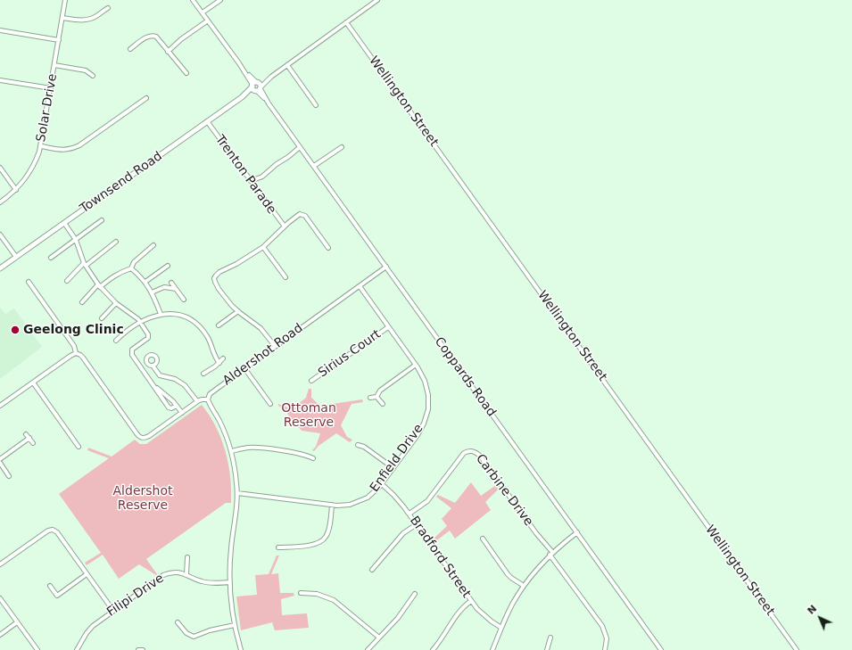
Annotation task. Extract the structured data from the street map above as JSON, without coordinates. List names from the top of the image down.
{
  "streets": {
    "main road": ["Townsend Road"],
    "street": [
      "Wellington Street",
      "Solar Drive",
      "Trenton Parade",
      "Sirius Court",
      "Aldershot Road",
      "Coppards Road",
      "Enfield Drive",
      "Carbine Drive",
      "Bradford Street",
      "Filipi Drive"
    ]
  },
  "crossings": [
    ["Wellington Street", "Townsend Road"],
    ["Trenton Parade", "Townsend Road"],
    ["Townsend Road", "Coppards Road"],
    ["Sirius Court", "Enfield Drive"],
    ["Aldershot Road", "Coppards Road"],
    ["Aldershot Road", "Enfield Drive"],
    ["Enfield Drive", "Bradford Street"],
    ["Carbine Drive", "Bradford Street"]
  ],
  "parks": ["Ottoman Reserve", "Aldershot Reserve"],
  "places": ["Geelong Clinic"],
  "north": "top left"
}
